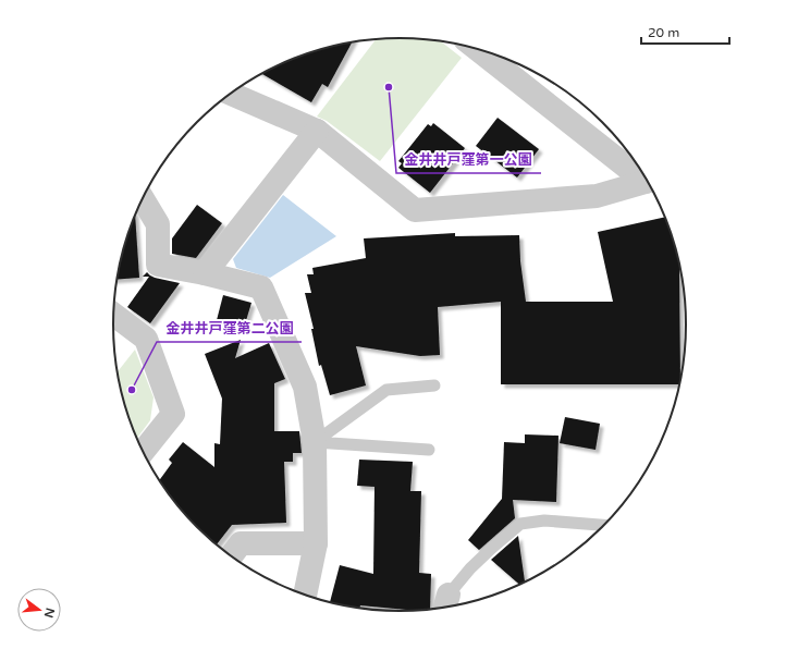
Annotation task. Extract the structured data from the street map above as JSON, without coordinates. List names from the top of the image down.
{
  "places": ["金井井戸窪第一公園", "金井井戸窪第二公園"],
  "scale_bar": "20 m",
  "north": "right"
}
